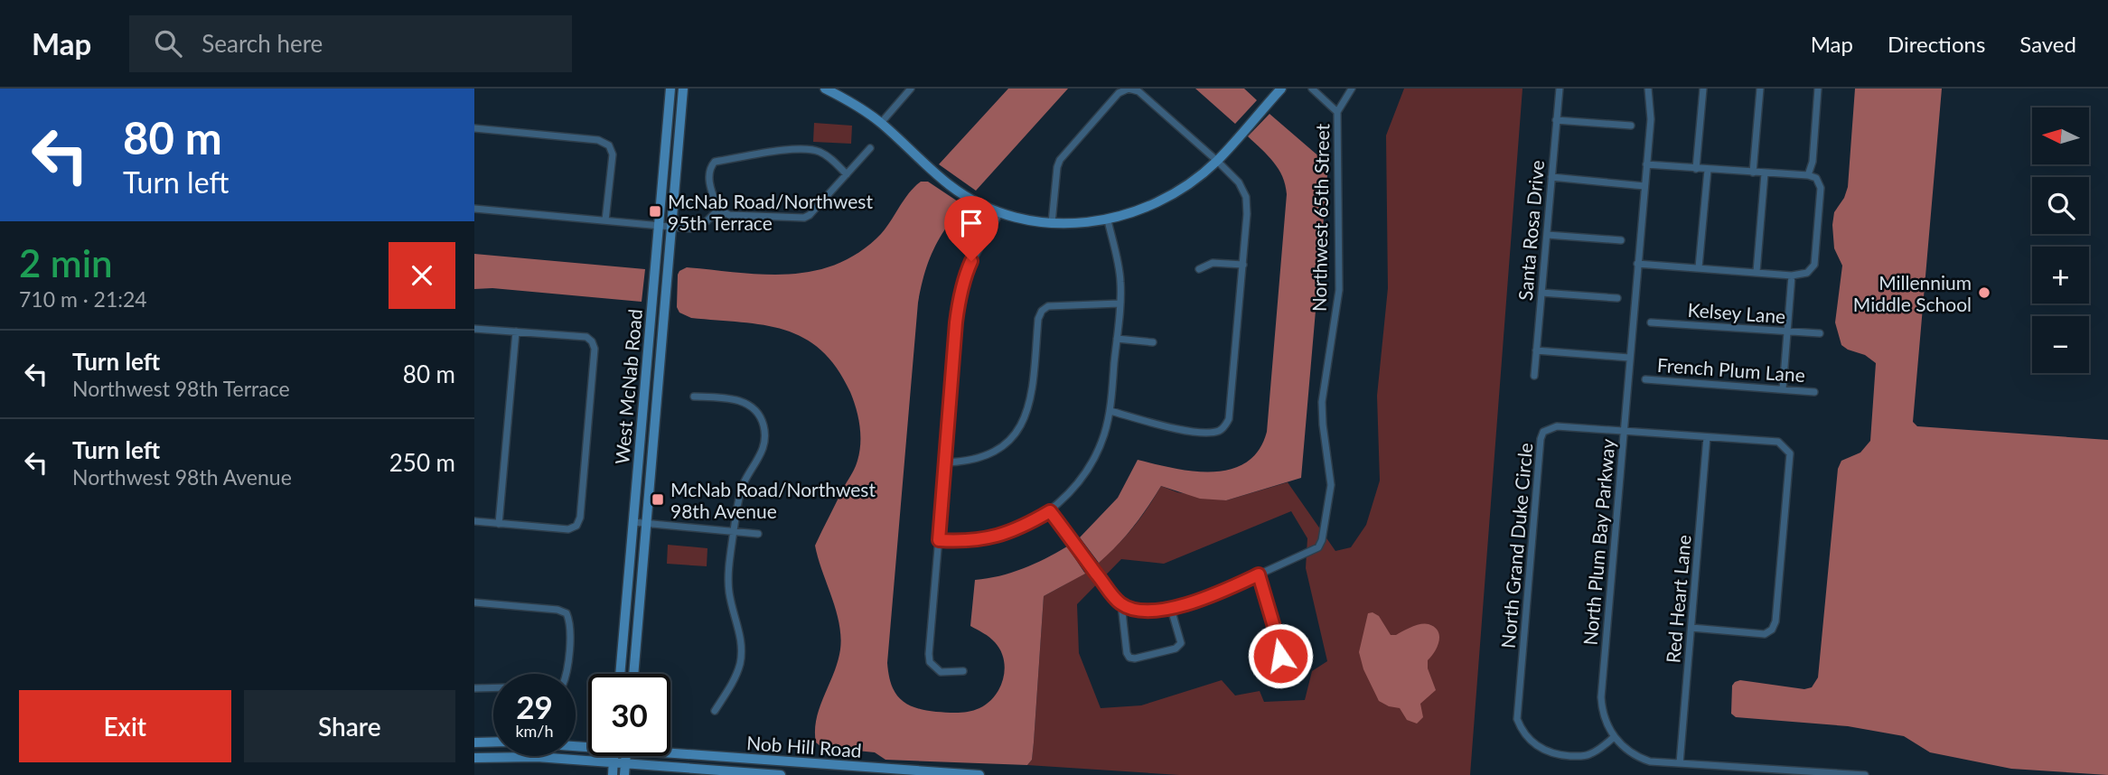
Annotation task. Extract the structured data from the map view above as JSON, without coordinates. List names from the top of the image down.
{
  "streets": {
    "main road": ["West McNab Road", "Nob Hill Road"],
    "street": [
      "Northwest 65th Street",
      "Santa Rosa Drive",
      "Kelsey Lane",
      "French Plum Lane",
      "North Plum Bay Parkway",
      "North Grand Duke Circle",
      "Red Heart Lane"
    ]
  },
  "crossings": [
    ["North Plum Bay Parkway", "North Grand Duke Circle"],
    ["North Plum Bay Parkway", "Red Heart Lane"],
    ["North Grand Duke Circle", "Red Heart Lane"]
  ],
  "places": {
    "transit": ["McNab Road/Northwest 95th Terrace", "McNab Road/Northwest 98th Avenue"],
    "other": ["Millennium Middle School"]
  },
  "north": "left",
  "page": {
    "header": "Map",
    "search": "Search here",
    "nav": ["Map", "Directions", "Saved"],
    "turn": ["80 m", "Turn left"],
    "map_buttons": ["+", "−"],
    "heading": ["2 min", "710 m · 21:24"],
    "list": [
      {
        "name": "Turn left",
        "note": "Northwest 98th Terrace",
        "value": "80 m"
      },
      {
        "name": "Turn left",
        "note": "Northwest 98th Avenue",
        "value": "250 m"
      }
    ],
    "speed": "29 km/h",
    "limit": "30",
    "buttons": ["Exit", "Share"]
  }
}
